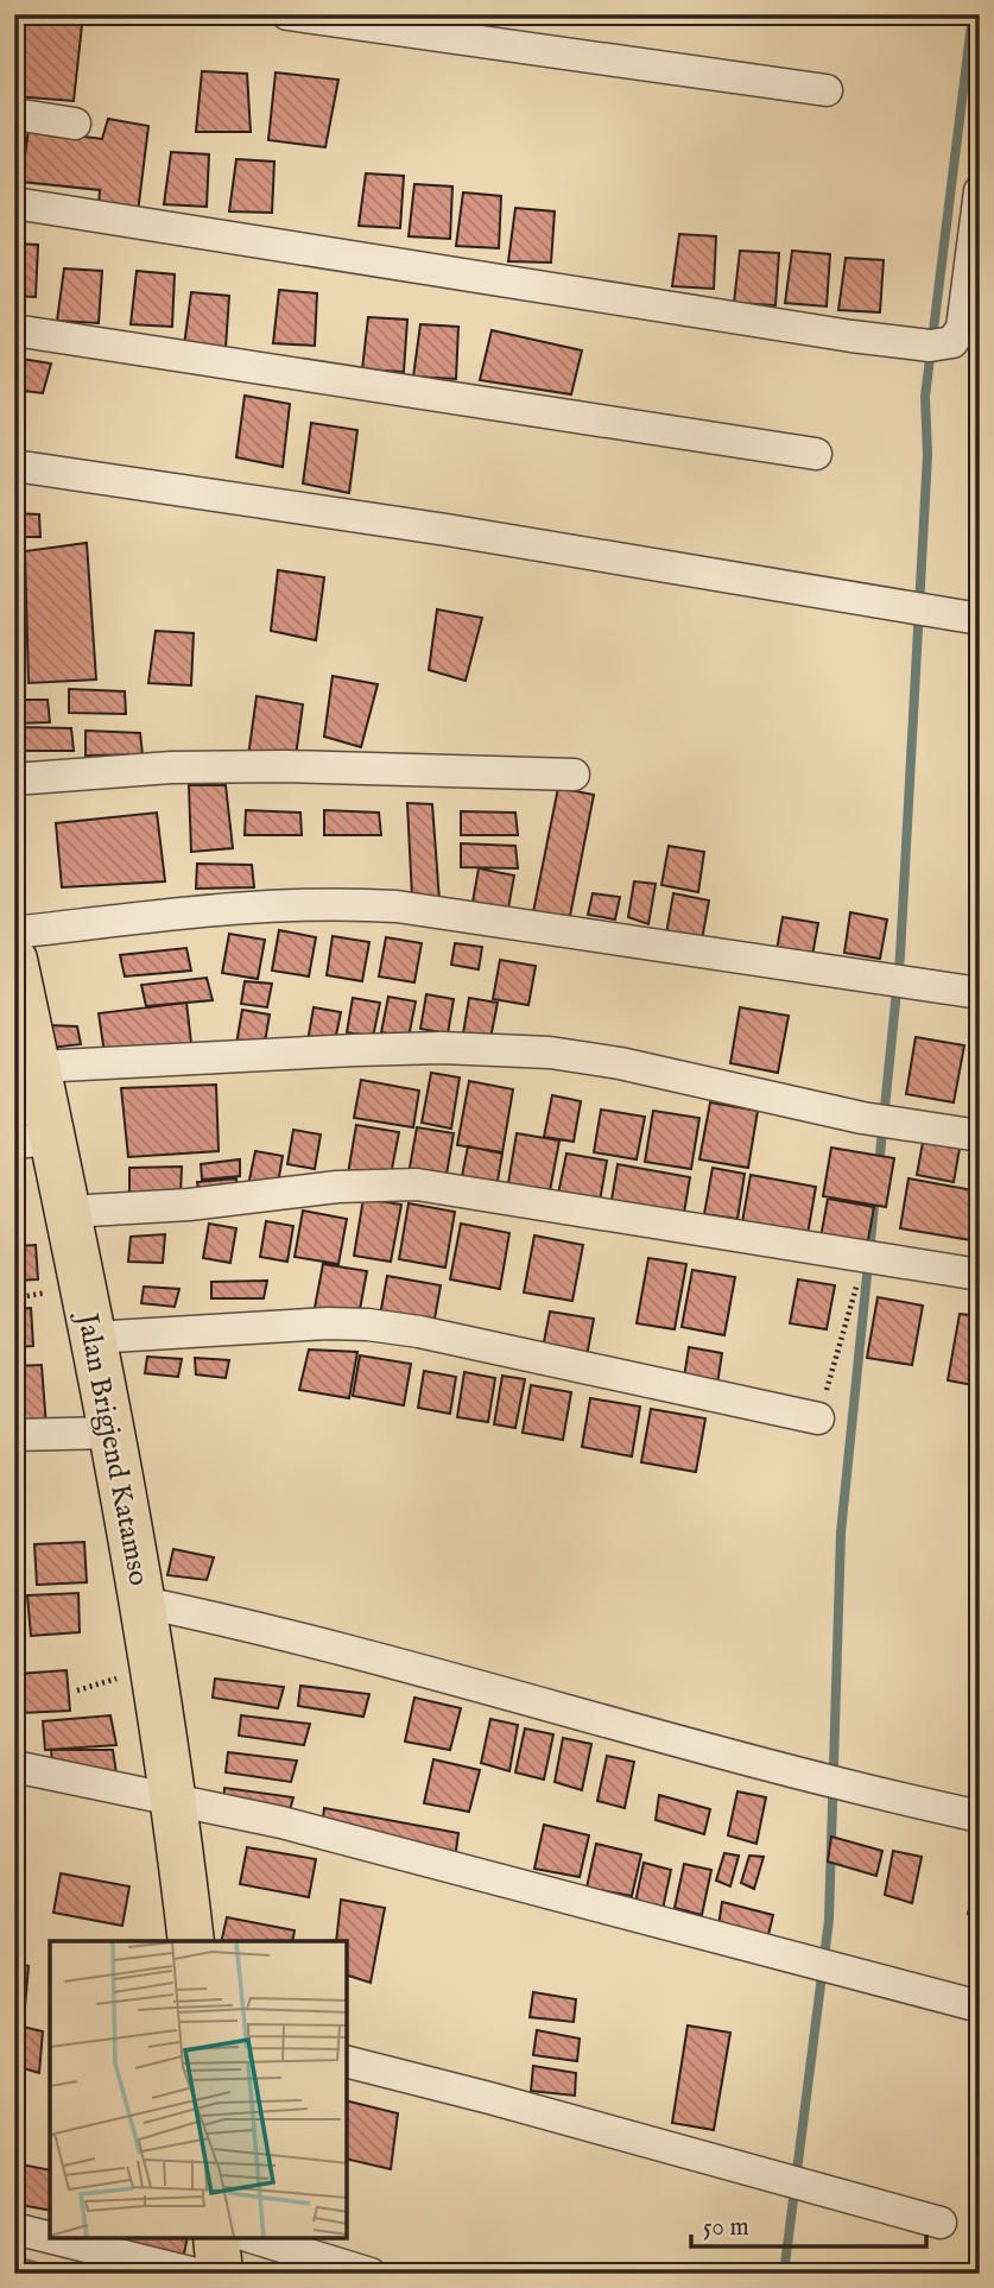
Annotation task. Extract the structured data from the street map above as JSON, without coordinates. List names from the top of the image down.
{
  "streets": {
    "highway": ["Jalan Brigjend Katamso"]
  },
  "scale_bar": "50 m"
}
